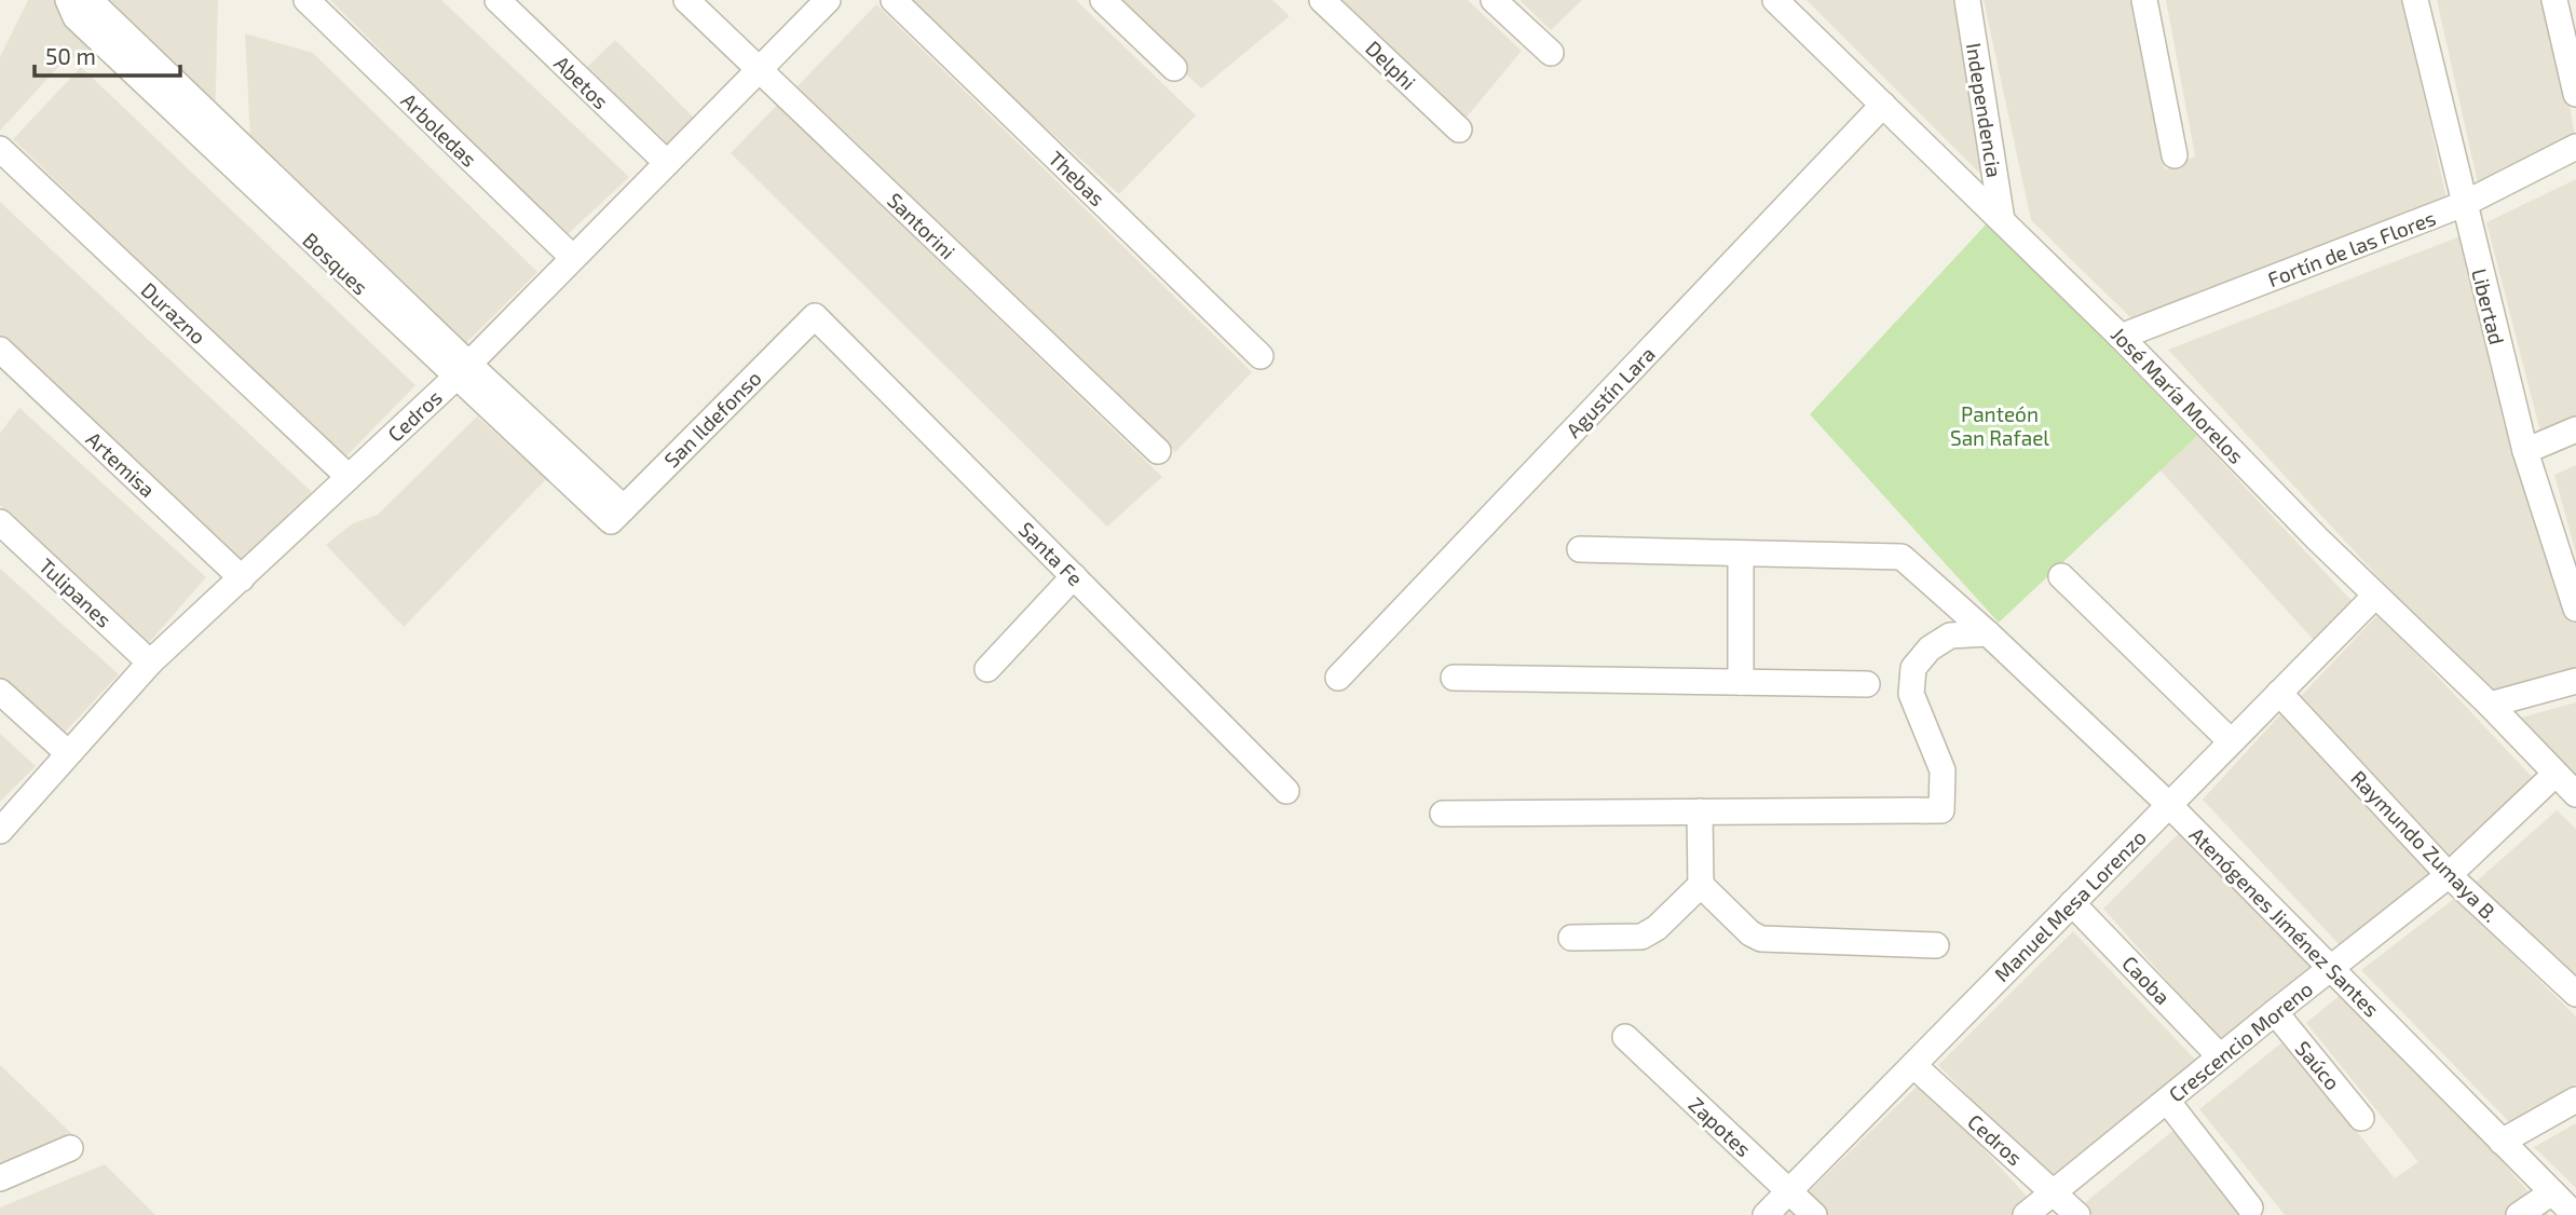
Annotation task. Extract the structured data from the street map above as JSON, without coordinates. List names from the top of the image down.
{
  "streets": {
    "street": [
      "Delphi",
      "Abetos",
      "Independencia",
      "Arboledas",
      "Thebas",
      "Santorini",
      "Fortín de las Flores",
      "Bosques",
      "Libertad",
      "Durazno",
      "Agustín Lara",
      "José María Morelos",
      "Cedros",
      "San Ildefonso",
      "Artemisa",
      "Santa Fe",
      "Tulipanes",
      "Raymundo Zumaya B.",
      "Manuel Mesa Lorenzo",
      "Atenógenes Jiménez Santes",
      "Caoba",
      "Crescencio Moreno",
      "Saúco",
      "Zapotes"
    ]
  },
  "crossings": [
    ["Abetos", "Cedros"],
    ["Independencia", "José María Morelos"],
    ["Arboledas", "Cedros"],
    ["Santorini", "Cedros"],
    ["Fortín de las Flores", "Libertad"],
    ["Fortín de las Flores", "José María Morelos"],
    ["Bosques", "Cedros"],
    ["Bosques", "San Ildefonso"],
    ["Durazno", "Cedros"],
    ["Agustín Lara", "José María Morelos"],
    ["José María Morelos", "Manuel Mesa Lorenzo"],
    ["José María Morelos", "Crescencio Moreno"],
    ["Cedros", "Artemisa"],
    ["Cedros", "Tulipanes"],
    ["Cedros", "Manuel Mesa Lorenzo"],
    ["Cedros", "Crescencio Moreno"],
    ["San Ildefonso", "Santa Fe"],
    ["Raymundo Zumaya B.", "Manuel Mesa Lorenzo"],
    ["Raymundo Zumaya B.", "Crescencio Moreno"],
    ["Manuel Mesa Lorenzo", "Atenógenes Jiménez Santes"],
    ["Manuel Mesa Lorenzo", "Caoba"],
    ["Manuel Mesa Lorenzo", "Zapotes"],
    ["Atenógenes Jiménez Santes", "Crescencio Moreno"],
    ["Caoba", "Crescencio Moreno"],
    ["Crescencio Moreno", "Saúco"]
  ],
  "parks": ["Panteón San Rafael"],
  "scale_bar": "50 m"
}
